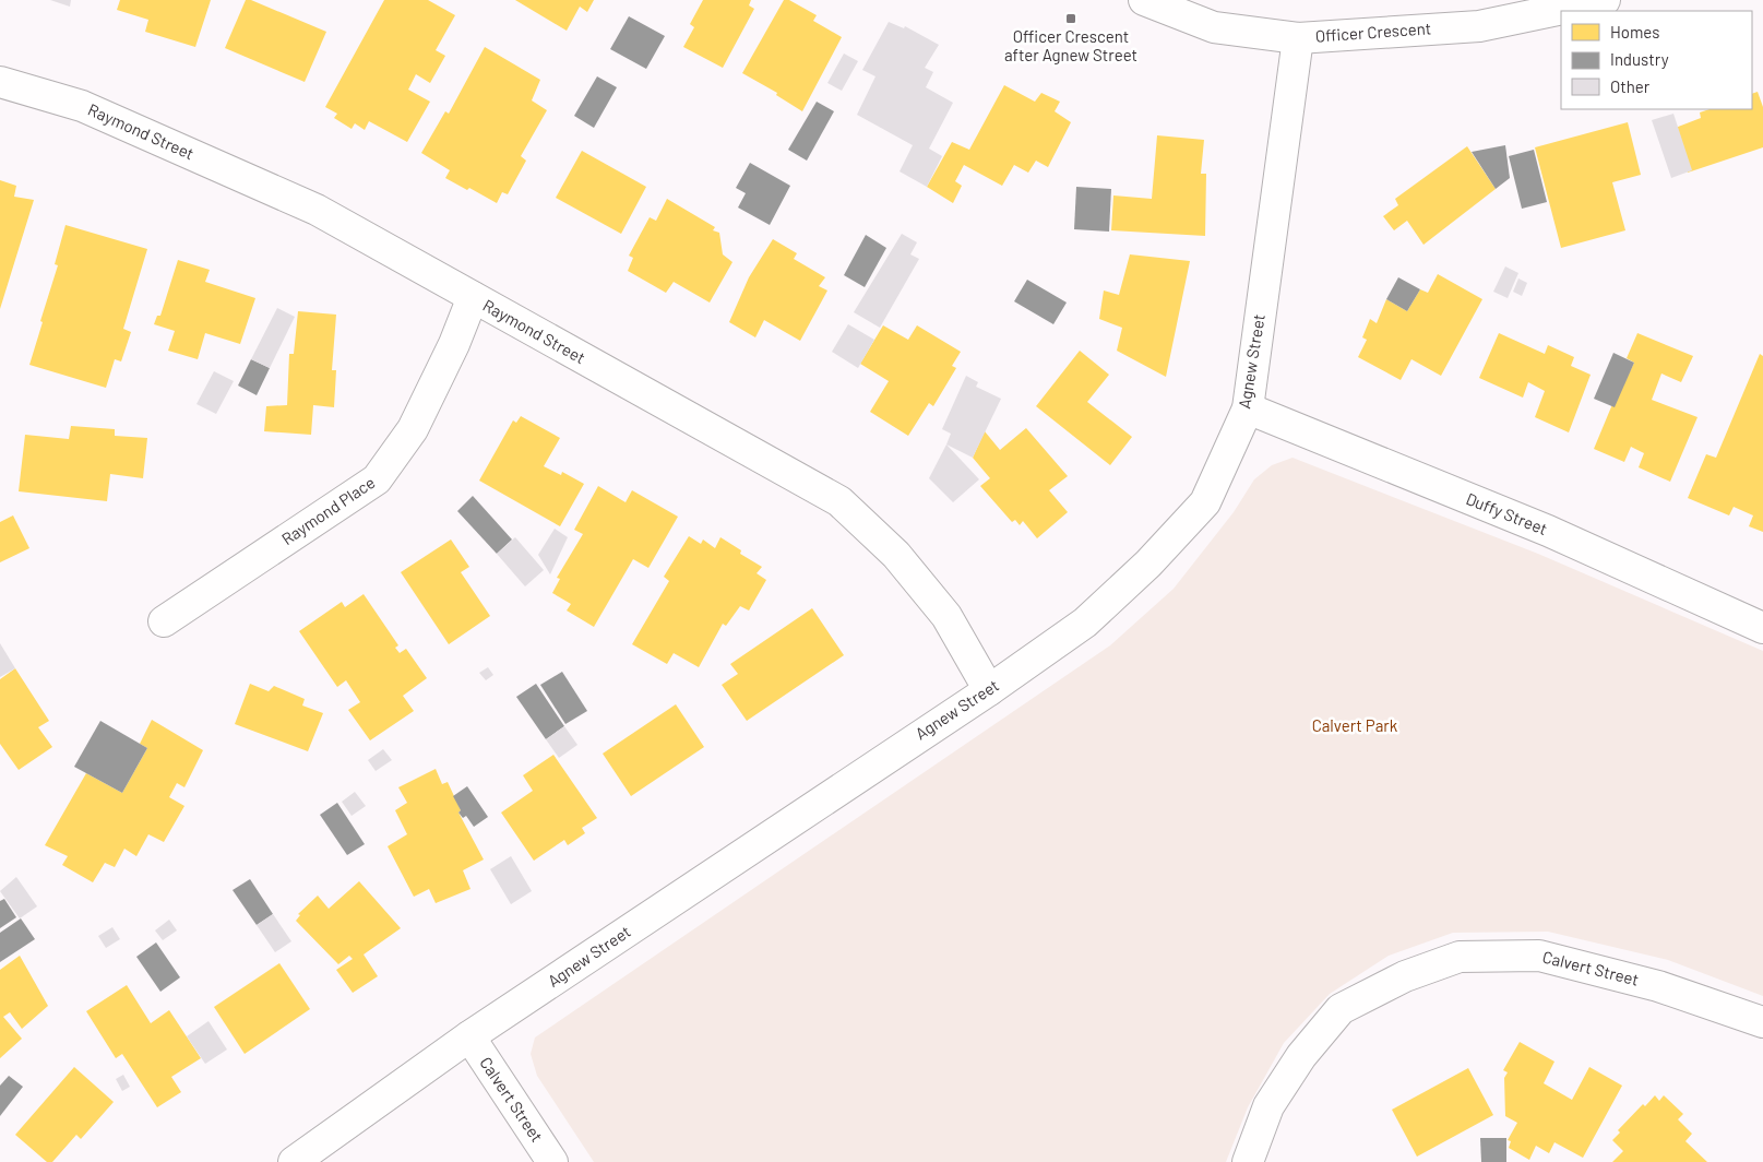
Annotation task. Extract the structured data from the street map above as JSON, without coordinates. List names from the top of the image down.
{
  "streets": {
    "street": [
      "Officer Crescent",
      "Raymond Street",
      "Agnew Street",
      "Raymond Place",
      "Duffy Street",
      "Calvert Street"
    ]
  },
  "crossings": [
    ["Officer Crescent", "Agnew Street"],
    ["Raymond Street", "Agnew Street"],
    ["Raymond Street", "Raymond Place"],
    ["Agnew Street", "Duffy Street"],
    ["Agnew Street", "Calvert Street"]
  ],
  "parks": ["Calvert Park"],
  "places": {
    "transit": ["Officer Crescent after Agnew Street"]
  },
  "legend": ["Homes", "Industry", "Other"]
}
